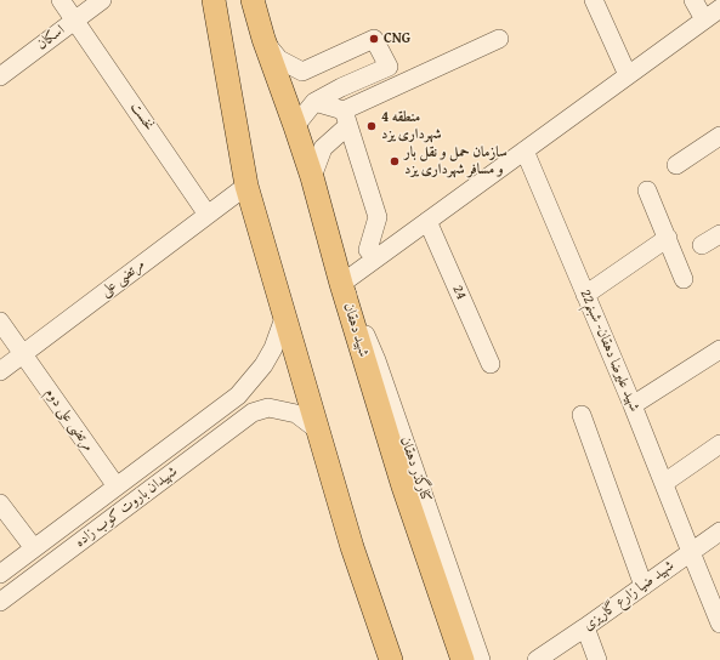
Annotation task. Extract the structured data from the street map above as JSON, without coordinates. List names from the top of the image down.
{
  "streets": {
    "main road": ["شهید دهقان"],
    "street": [
      "اسکان",
      "نخست",
      "مرتضی علی",
      "24",
      "شهید علیرضا دهقان- شبنم22",
      "مرتضی علی دوم",
      "کنارگذر دهقان",
      "شهیدان باروت کوب زاده",
      "شهید ضیا زارع گاریزی"
    ]
  },
  "crossings": [
    ["اسکان", "نخست"],
    ["نخست", "مرتضی علی"],
    ["مرتضی علی", "مرتضی علی دوم"],
    ["شهید دهقان", "کنارگذر دهقان"],
    ["شهید علیرضا دهقان- شبنم22", "شهید ضیا زارع گاریزی"],
    ["مرتضی علی دوم", "شهیدان باروت کوب زاده"]
  ],
  "places": ["CNG", "منطقه 4 شهرداری یزد", "سازمان حمل و نقل بار و مسافر شهرداری یزد"]
}
